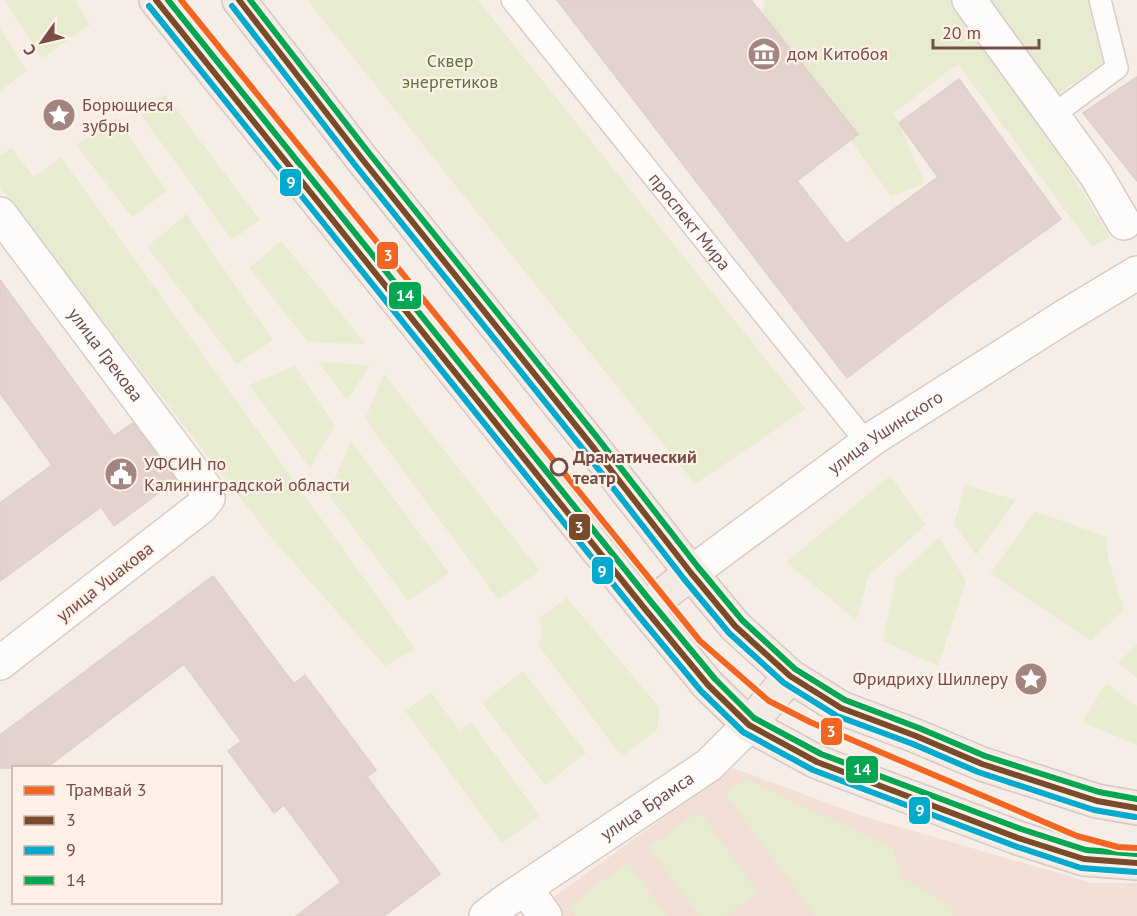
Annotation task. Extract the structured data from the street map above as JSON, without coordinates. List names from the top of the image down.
{
  "streets": {
    "main road": ["улица Ушинского", "улица Брамса"],
    "street": ["улица Грекова", "улица Ушакова"],
    "lane": ["проспект Мира"]
  },
  "crossings": [
    ["проспект Мира", "улица Ушинского"],
    ["улица Грекова", "улица Ушакова"]
  ],
  "parks": ["Сквер энергетиков"],
  "places": {
    "museum": ["дом Китобоя"],
    "place": ["Борющиеся зубры", "Фридриху Шиллеру"],
    "other": ["Драматический театр"],
    "public building": ["УФСИН по Калининградской области"]
  },
  "lines": [
    "tram line 3",
    "transit line 3",
    "transit line 14",
    "transit line 9"
  ],
  "legend": [
    "Трамвай 3",
    "3",
    "9",
    "14"
  ],
  "scale_bar": "20 m",
  "north": "bottom left"
}
